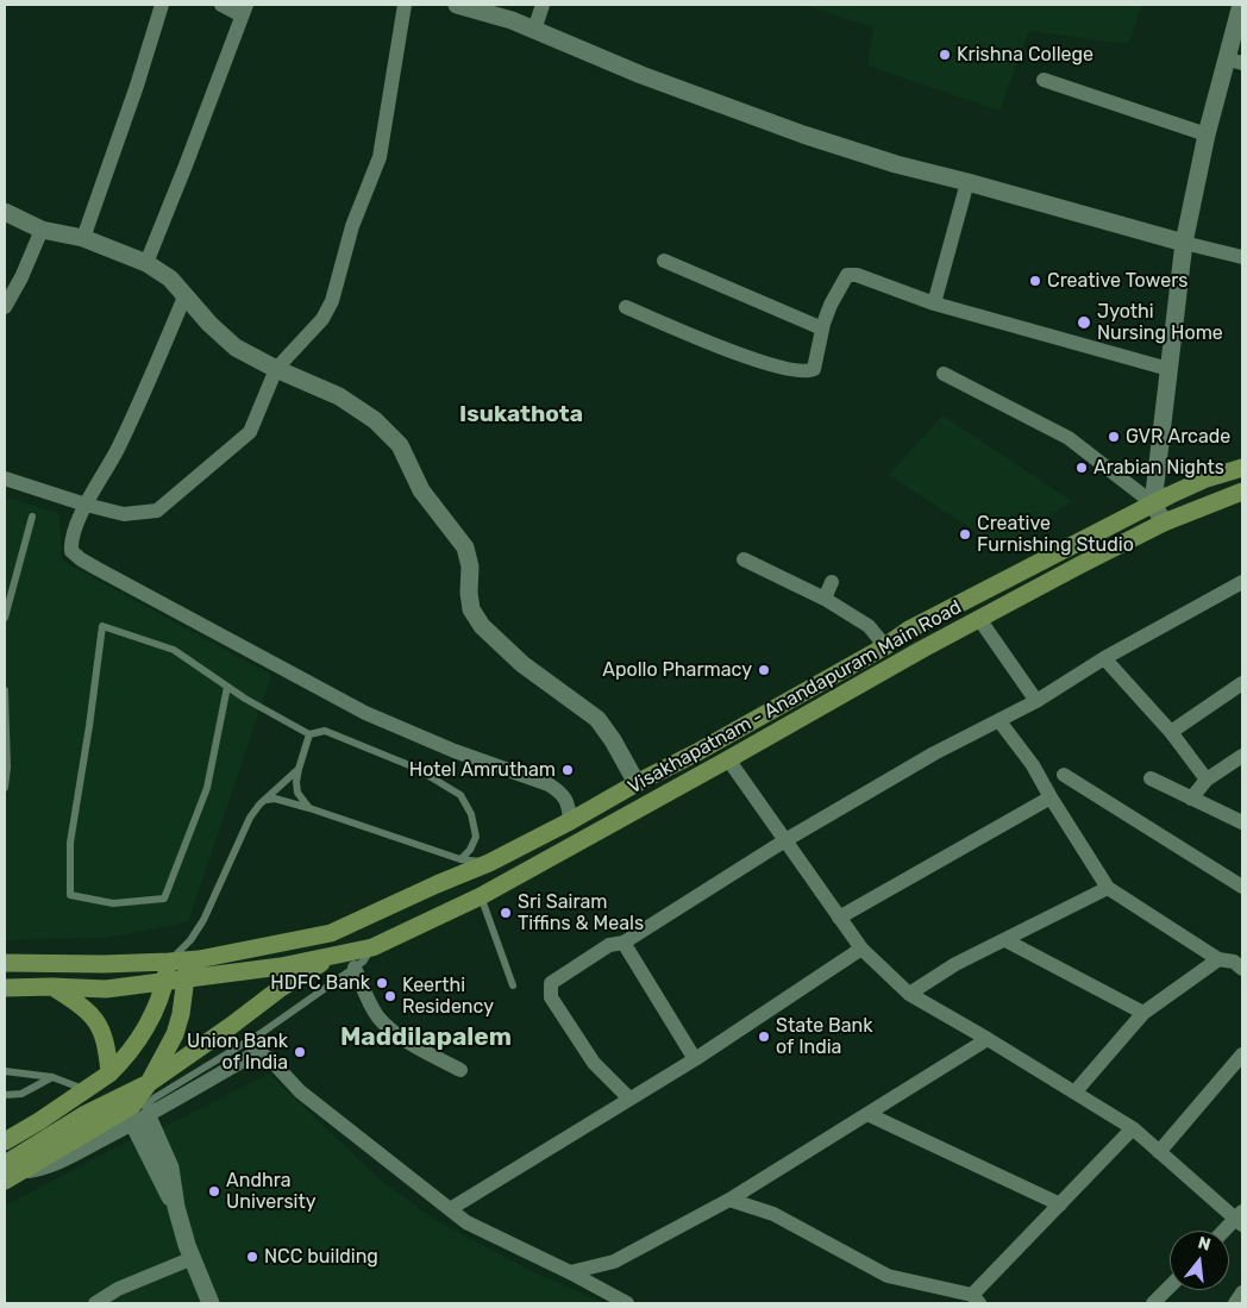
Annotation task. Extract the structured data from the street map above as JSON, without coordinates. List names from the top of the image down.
{
  "streets": {
    "main road": ["Visakhapatnam - Anandapuram Main Road"]
  },
  "districts": ["Isukathota", "Maddilapalem"],
  "places": [
    "Krishna College",
    "Creative Towers",
    "Jyothi Nursing Home",
    "GVR Arcade",
    "Arabian Nights",
    "Creative Furnishing Studio",
    "Apollo Pharmacy",
    "Hotel Amrutham",
    "Sri Sairam Tiffins & Meals",
    "HDFC Bank",
    "Keerthi Residency",
    "State Bank of India",
    "Union Bank of India",
    "Andhra University",
    "NCC building"
  ],
  "north": "top"
}
